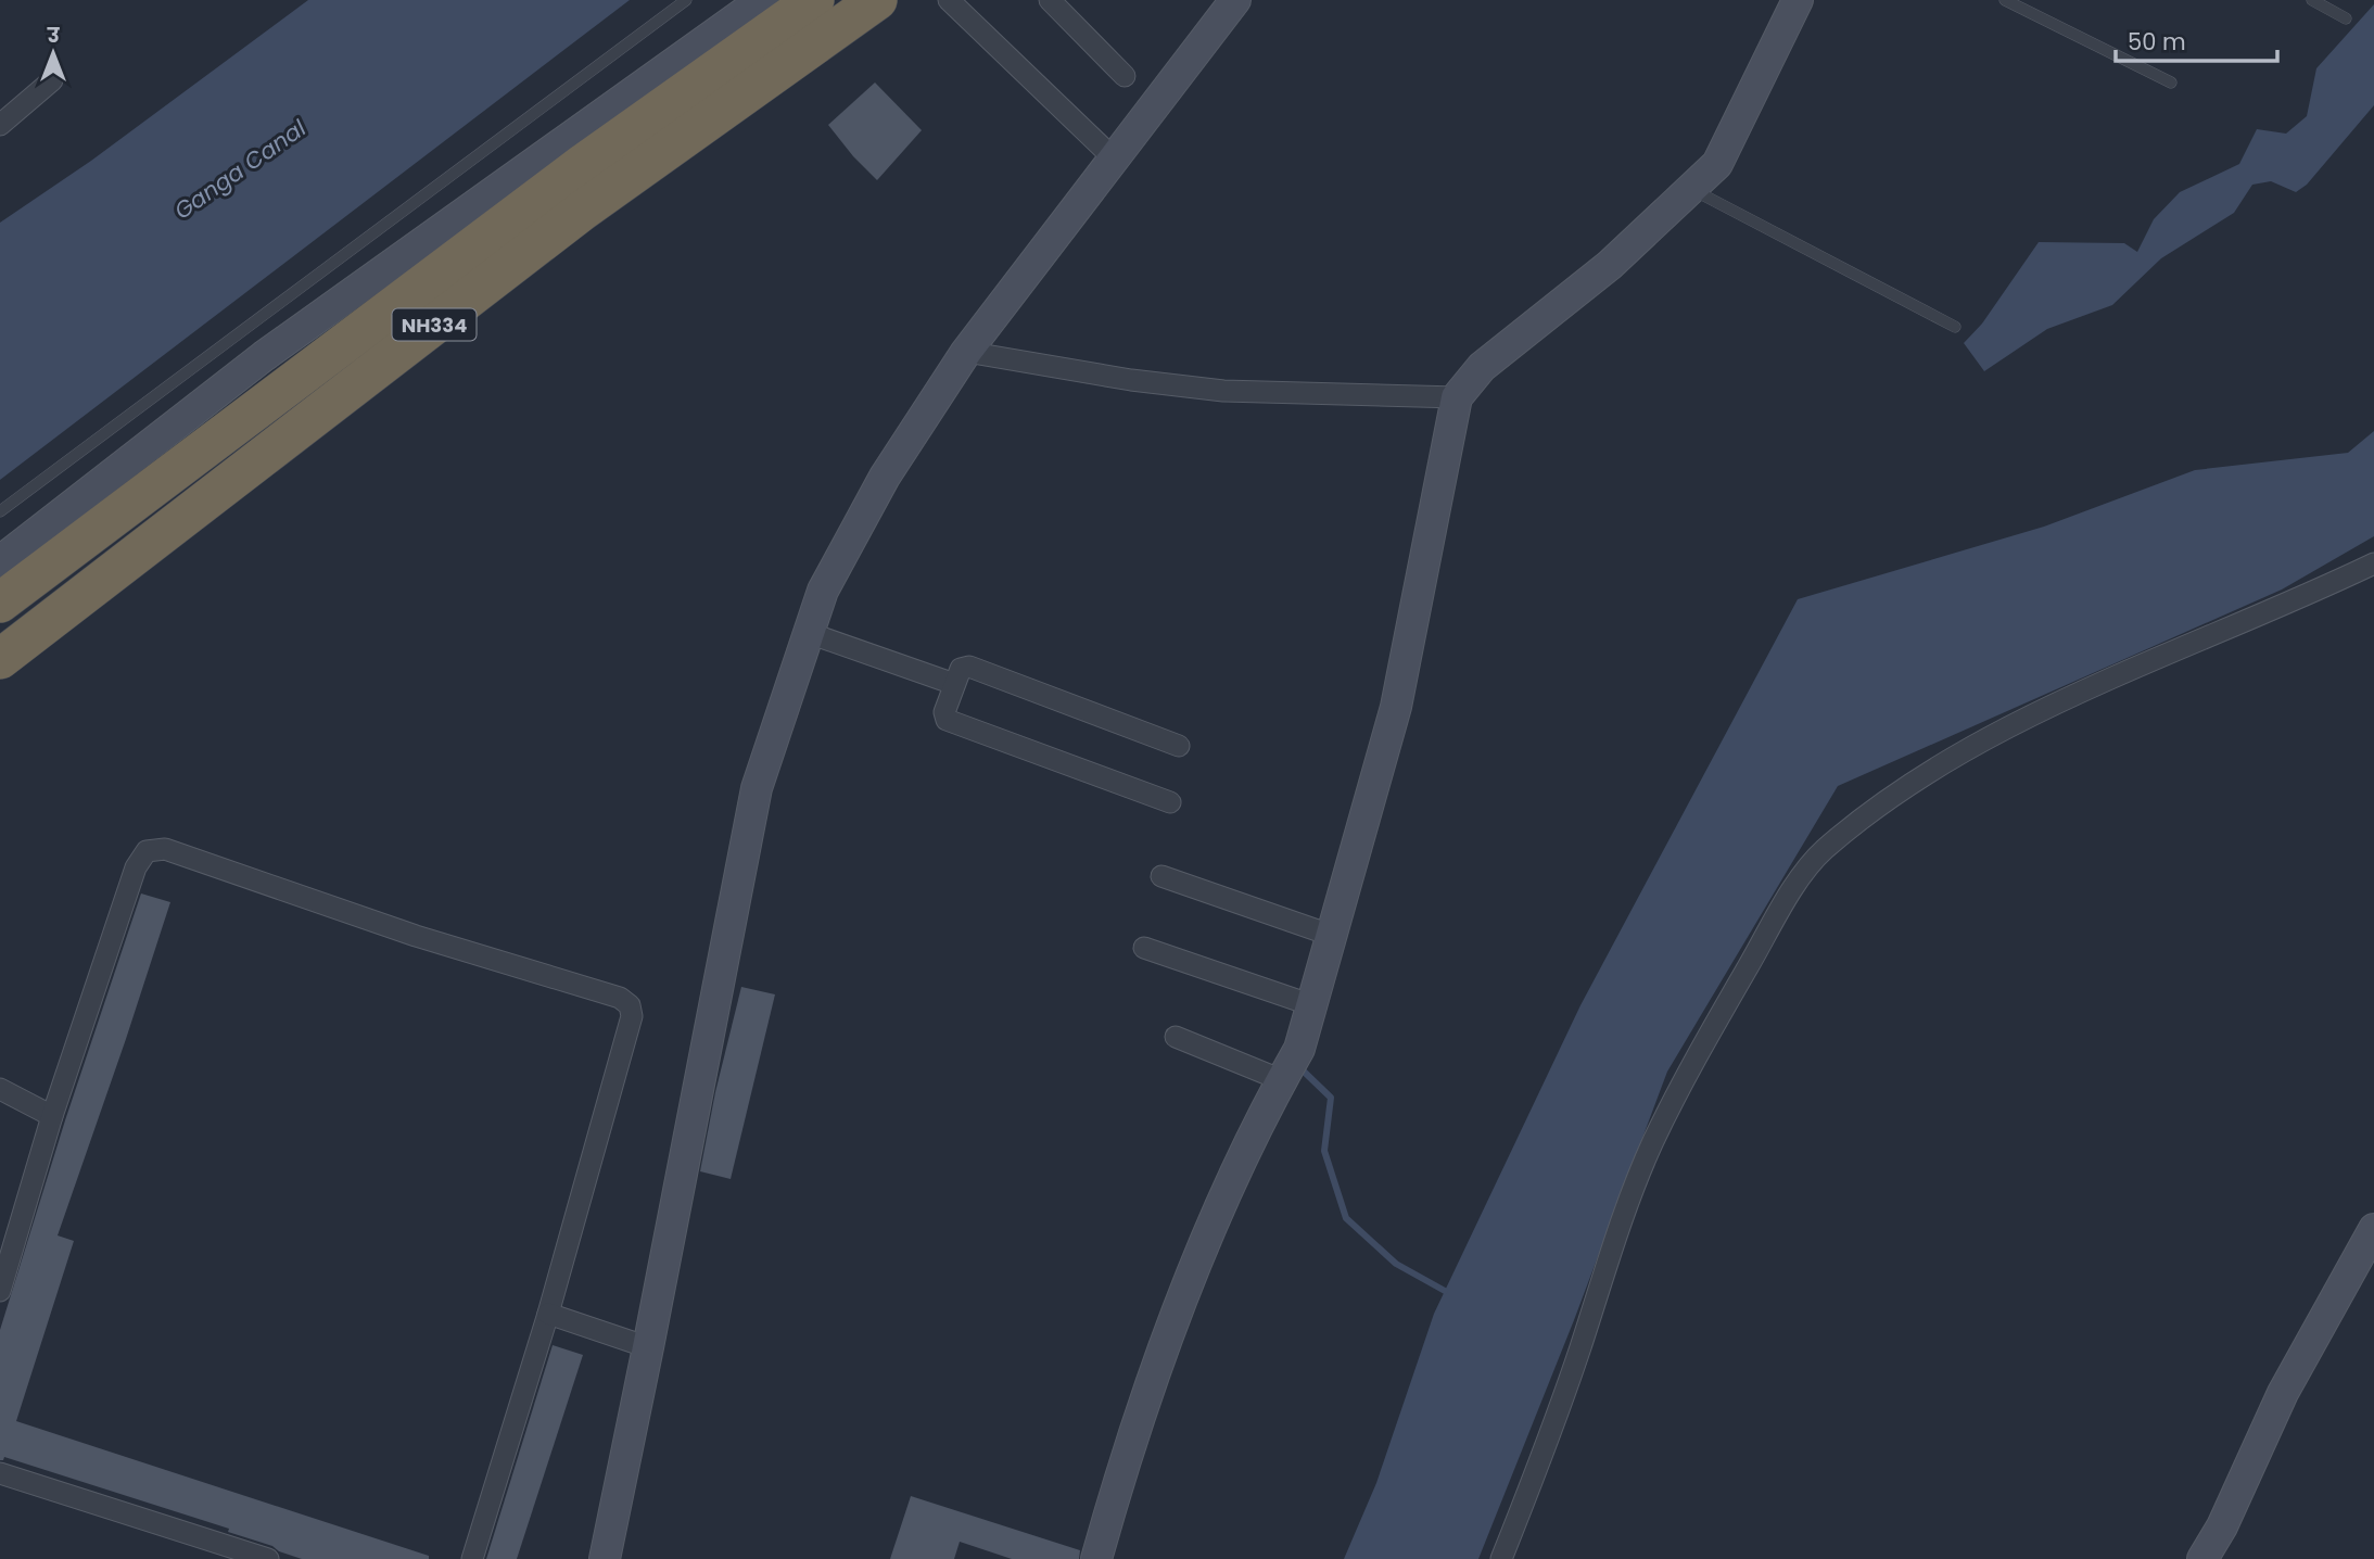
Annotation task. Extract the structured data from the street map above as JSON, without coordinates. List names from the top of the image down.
{
  "streets": {
    "highway": ["NH334"]
  },
  "water": ["Ganga Canal"],
  "scale_bar": "50 m",
  "north": "top"
}
